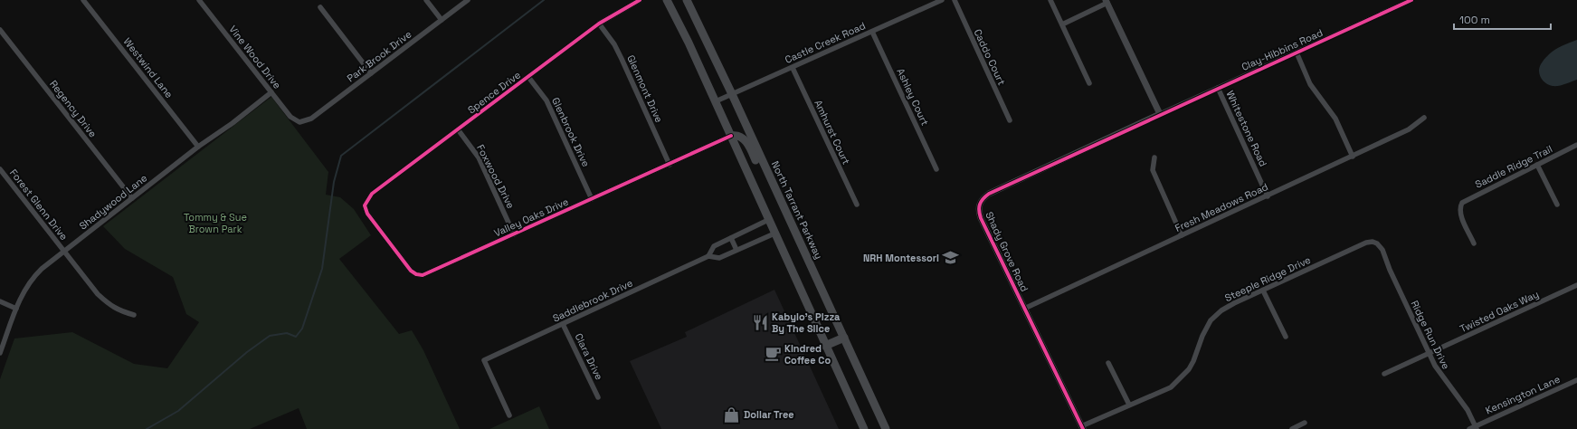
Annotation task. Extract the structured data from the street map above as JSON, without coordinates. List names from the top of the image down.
{
  "streets": {
    "main road": ["North Tarrant Parkway"],
    "street": [
      "Castle Creek Road",
      "Clay-Hibbins Road",
      "Park Brook Drive",
      "Vine Wood Drive",
      "Caddo Court",
      "Westwind Lane",
      "Glenmont Drive",
      "Spence Drive",
      "Ashley Court",
      "Regency Drive",
      "Whitestone Road",
      "Glenbrook Drive",
      "Amhurst Court",
      "Saddle Ridge Trail",
      "Foxwood Drive",
      "Shadywood Lane",
      "Forest Glenn Drive",
      "Fresh Meadows Road",
      "Valley Oaks Drive",
      "Shady Grove Road",
      "Steeple Ridge Drive",
      "Saddlebrook Drive",
      "Twisted Oaks Way",
      "Ridge Run Drive",
      "Clara Drive",
      "Kensington Lane"
    ]
  },
  "crossings": [
    ["Castle Creek Road", "Ashley Court"],
    ["Castle Creek Road", "Amhurst Court"],
    ["Castle Creek Road", "North Tarrant Parkway"],
    ["Clay-Hibbins Road", "Whitestone Road"],
    ["Clay-Hibbins Road", "Shady Grove Road"],
    ["Park Brook Drive", "Vine Wood Drive"],
    ["Vine Wood Drive", "Shadywood Lane"],
    ["Westwind Lane", "Shadywood Lane"],
    ["Glenmont Drive", "Spence Drive"],
    ["Glenmont Drive", "Valley Oaks Drive"],
    ["Spence Drive", "Glenbrook Drive"],
    ["Spence Drive", "Foxwood Drive"],
    ["Spence Drive", "Valley Oaks Drive"],
    ["Regency Drive", "Shadywood Lane"],
    ["Whitestone Road", "Fresh Meadows Road"],
    ["Glenbrook Drive", "Valley Oaks Drive"],
    ["Foxwood Drive", "Valley Oaks Drive"],
    ["Shadywood Lane", "Forest Glenn Drive"],
    ["Fresh Meadows Road", "Shady Grove Road"],
    ["Shady Grove Road", "Steeple Ridge Drive"],
    ["Steeple Ridge Drive", "Ridge Run Drive"],
    ["Saddlebrook Drive", "Clara Drive"],
    ["Twisted Oaks Way", "Ridge Run Drive"],
    ["Ridge Run Drive", "Kensington Lane"]
  ],
  "parks": ["Tommy & Sue Brown Park"],
  "places": {
    "school or university": ["NRH Montessori"],
    "restaurant": ["Kabylo's Pizza By The Slice"],
    "cafe": ["Kindred Coffee Co"],
    "shop": ["Dollar Tree"]
  },
  "scale_bar": "100 m"
}
